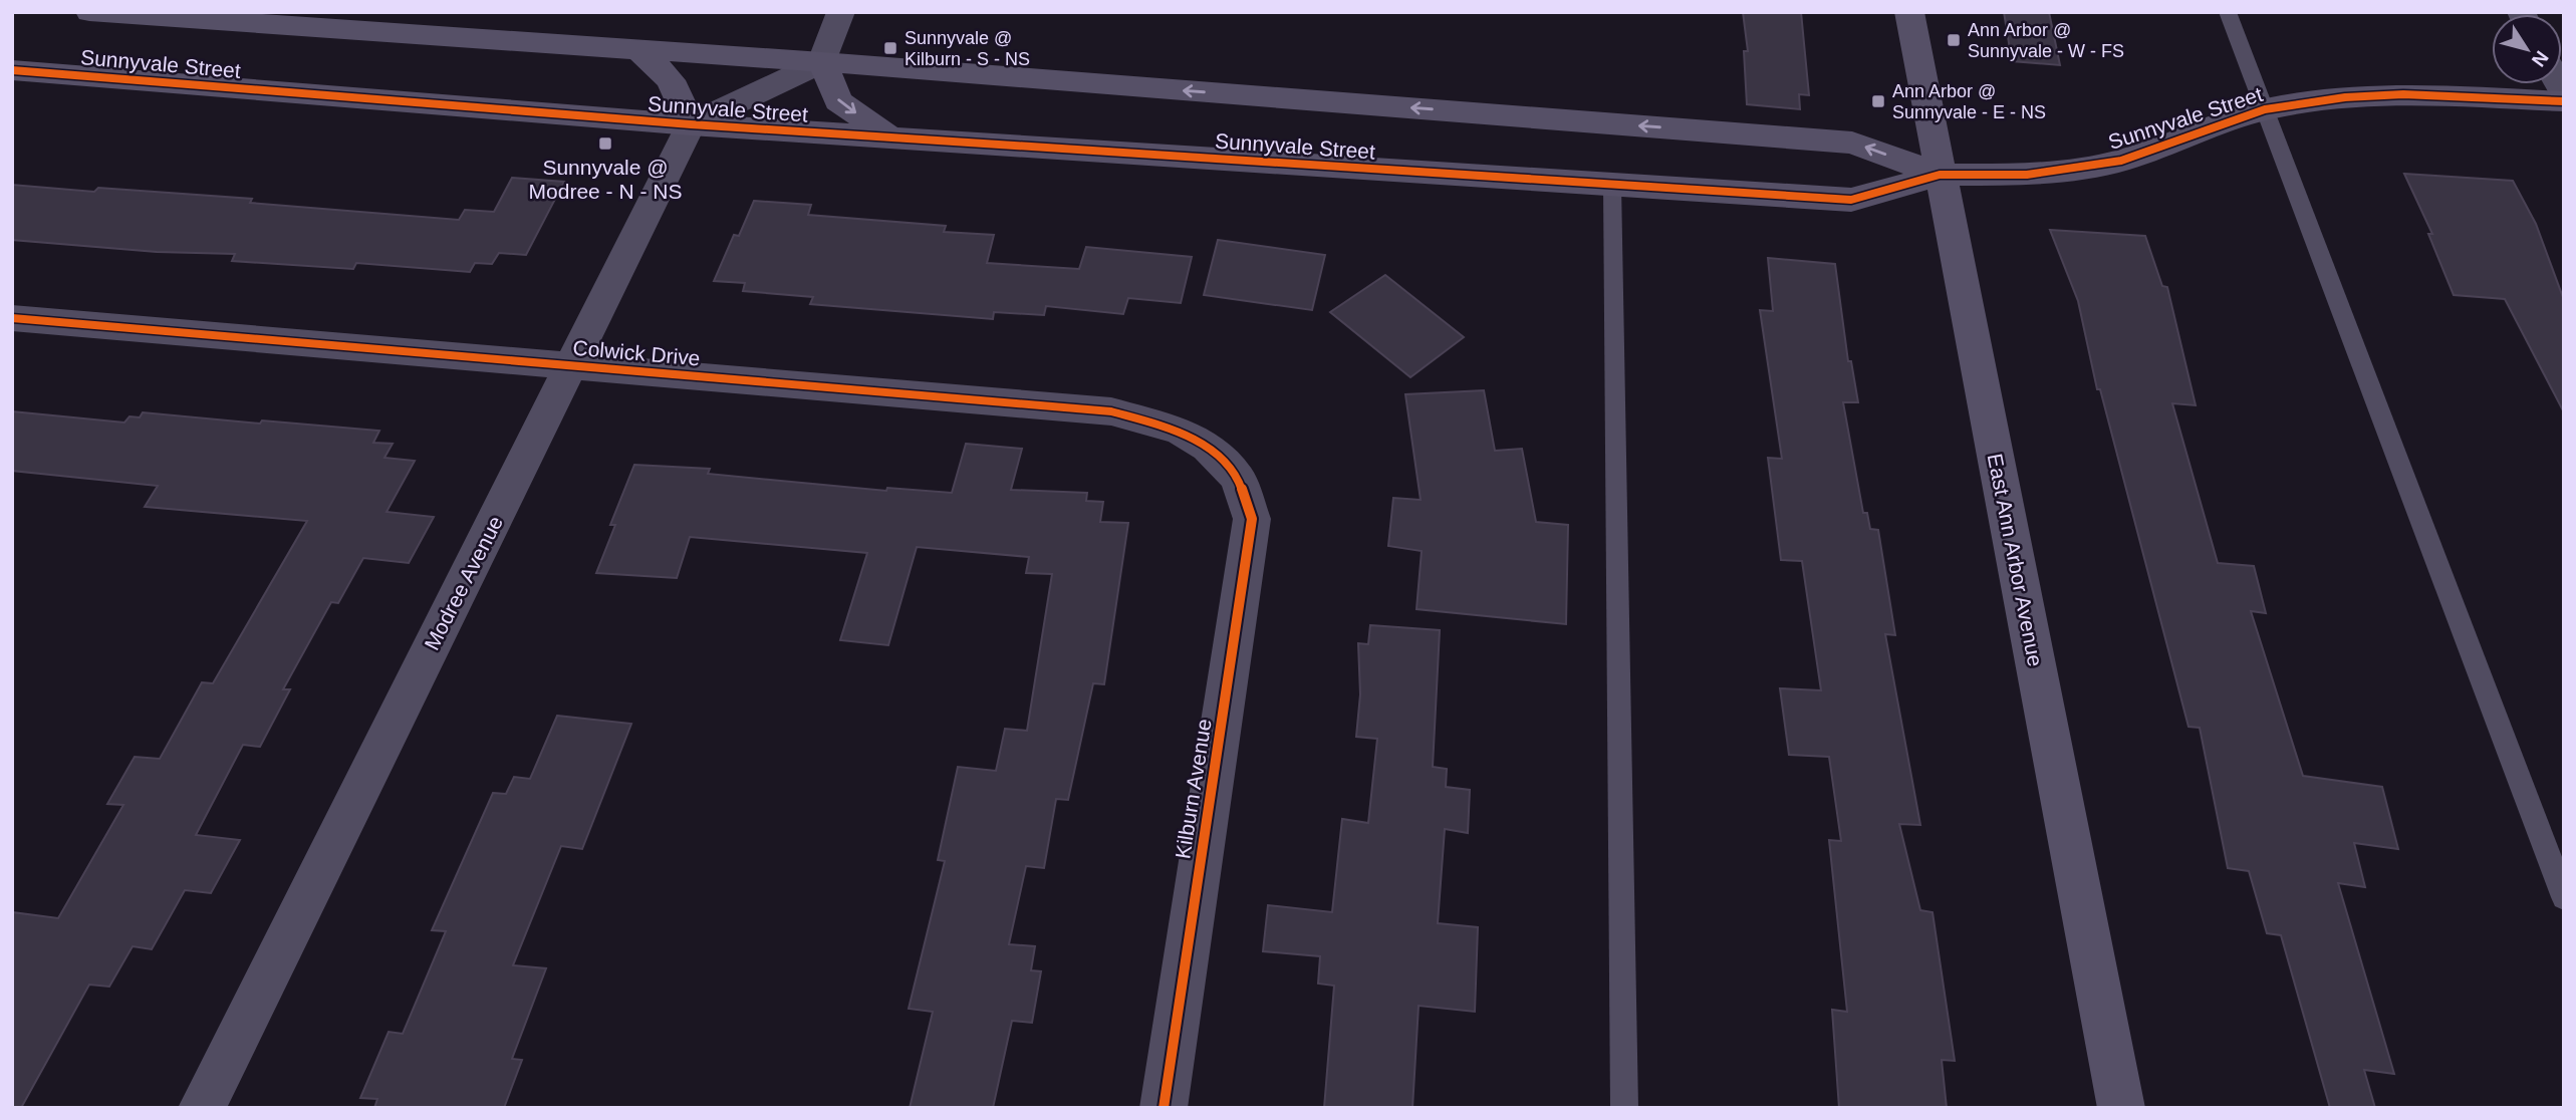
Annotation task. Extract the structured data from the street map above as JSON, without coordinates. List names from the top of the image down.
{
  "streets": {
    "street": [
      "Sunnyvale Street",
      "Colwick Drive",
      "East Ann Arbor Avenue",
      "Modree Avenue",
      "Kilburn Avenue"
    ]
  },
  "crossings": [
    ["Sunnyvale Street", "East Ann Arbor Avenue"],
    ["Sunnyvale Street", "Modree Avenue"],
    ["Colwick Drive", "Modree Avenue"],
    ["Colwick Drive", "Kilburn Avenue"]
  ],
  "places": {
    "transit": [
      "Ann Arbor @ Sunnyvale - W - FS",
      "Sunnyvale @ Kilburn - S - NS",
      "Ann Arbor @ Sunnyvale - E - NS",
      "Sunnyvale @ Modree - N - NS"
    ]
  },
  "north": "bottom right"
}
